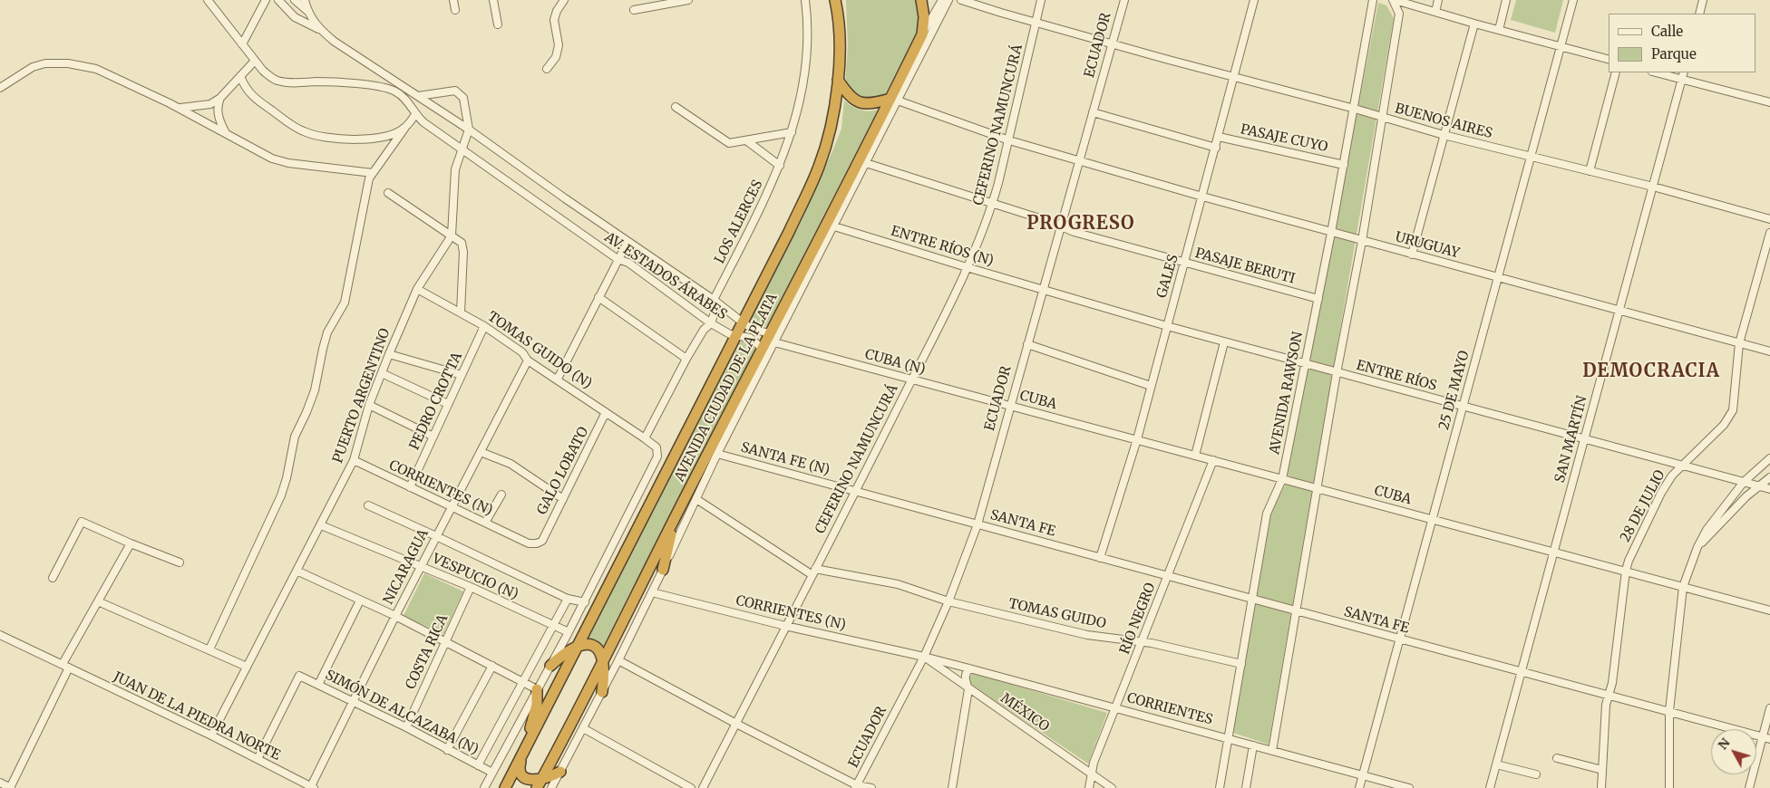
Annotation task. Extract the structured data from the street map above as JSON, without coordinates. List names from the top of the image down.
{
  "streets": {
    "highway": ["AVENIDA CIUDAD DE LA PLATA"],
    "street": [
      "ECUADOR",
      "BUENOS AIRES",
      "CEFERINO NAMUNCURÁ",
      "PASAJE CUYO",
      "LOS ALERCES",
      "URUGUAY",
      "ENTRE RÍOS (N)",
      "PASAJE BERUTI",
      "AV. ESTADOS ÁRABES",
      "GALES",
      "TOMAS GUIDO (N)",
      "CUBA (N)",
      "ENTRE RÍOS",
      "25 DE MAYO",
      "AVENIDA RAWSON",
      "PUERTO ARGENTINO",
      "CUBA",
      "PEDRO CROTTA",
      "SAN MARTÍN",
      "SANTA FE (N)",
      "GALO LOBATO",
      "CORRIENTES (N)",
      "28 DE JULIO",
      "SANTA FE",
      "NICARAGUA",
      "VESPUCIO (N)",
      "TOMAS GUIDO",
      "RÍO NEGRO",
      "COSTA RICA",
      "CORRIENTES",
      "SIMÓN DE ALCAZABA (N)",
      "MÉXICO",
      "JUAN DE LA PIEDRA NORTE"
    ]
  },
  "crossings": [
    ["ECUADOR", "BUENOS AIRES"],
    ["ECUADOR", "URUGUAY"],
    ["ECUADOR", "ENTRE RÍOS (N)"],
    ["ECUADOR", "PASAJE BERUTI"],
    ["ECUADOR", "CUBA (N)"],
    ["ECUADOR", "ENTRE RÍOS"],
    ["ECUADOR", "CUBA"],
    ["ECUADOR", "SANTA FE (N)"],
    ["ECUADOR", "CORRIENTES (N)"],
    ["ECUADOR", "SANTA FE"],
    ["ECUADOR", "TOMAS GUIDO"],
    ["ECUADOR", "CORRIENTES"],
    ["ECUADOR", "MÉXICO"],
    ["BUENOS AIRES", "CEFERINO NAMUNCURÁ"],
    ["BUENOS AIRES", "GALES"],
    ["BUENOS AIRES", "25 DE MAYO"],
    ["BUENOS AIRES", "AVENIDA RAWSON"],
    ["BUENOS AIRES", "SAN MARTÍN"],
    ["CEFERINO NAMUNCURÁ", "URUGUAY"],
    ["CEFERINO NAMUNCURÁ", "ENTRE RÍOS (N)"],
    ["CEFERINO NAMUNCURÁ", "PASAJE BERUTI"],
    ["CEFERINO NAMUNCURÁ", "CUBA (N)"],
    ["CEFERINO NAMUNCURÁ", "SANTA FE (N)"],
    ["CEFERINO NAMUNCURÁ", "CORRIENTES (N)"],
    ["PASAJE CUYO", "GALES"],
    ["PASAJE CUYO", "AVENIDA RAWSON"],
    ["LOS ALERCES", "AV. ESTADOS ÁRABES"],
    ["URUGUAY", "GALES"],
    ["URUGUAY", "AVENIDA CIUDAD DE LA PLATA"],
    ["URUGUAY", "25 DE MAYO"],
    ["URUGUAY", "AVENIDA RAWSON"],
    ["URUGUAY", "SAN MARTÍN"],
    ["URUGUAY", "28 DE JULIO"],
    ["ENTRE RÍOS (N)", "ENTRE RÍOS"],
    ["ENTRE RÍOS (N)", "AVENIDA CIUDAD DE LA PLATA"],
    ["PASAJE BERUTI", "GALES"],
    ["PASAJE BERUTI", "AVENIDA CIUDAD DE LA PLATA"],
    ["PASAJE BERUTI", "AVENIDA RAWSON"],
    ["AV. ESTADOS ÁRABES", "AVENIDA CIUDAD DE LA PLATA"],
    ["GALES", "ENTRE RÍOS"],
    ["GALES", "CUBA"],
    ["GALES", "SANTA FE"],
    ["TOMAS GUIDO (N)", "PUERTO ARGENTINO"],
    ["TOMAS GUIDO (N)", "PEDRO CROTTA"],
    ["TOMAS GUIDO (N)", "GALO LOBATO"],
    ["TOMAS GUIDO (N)", "NICARAGUA"],
    ["CUBA (N)", "AVENIDA CIUDAD DE LA PLATA"],
    ["CUBA (N)", "CUBA"],
    ["ENTRE RÍOS", "25 DE MAYO"],
    ["ENTRE RÍOS", "AVENIDA RAWSON"],
    ["ENTRE RÍOS", "SAN MARTÍN"],
    ["ENTRE RÍOS", "28 DE JULIO"],
    ["AVENIDA CIUDAD DE LA PLATA", "SANTA FE (N)"],
    ["AVENIDA CIUDAD DE LA PLATA", "CORRIENTES (N)"],
    ["25 DE MAYO", "CUBA"],
    ["25 DE MAYO", "SANTA FE"],
    ["25 DE MAYO", "CORRIENTES"],
    ["AVENIDA RAWSON", "CUBA"],
    ["AVENIDA RAWSON", "SANTA FE"],
    ["AVENIDA RAWSON", "TOMAS GUIDO"],
    ["AVENIDA RAWSON", "CORRIENTES"],
    ["PUERTO ARGENTINO", "CORRIENTES (N)"],
    ["PUERTO ARGENTINO", "VESPUCIO (N)"],
    ["PUERTO ARGENTINO", "JUAN DE LA PIEDRA NORTE"],
    ["CUBA", "SAN MARTÍN"],
    ["CUBA", "28 DE JULIO"],
    ["CUBA", "RÍO NEGRO"],
    ["PEDRO CROTTA", "CORRIENTES (N)"],
    ["SAN MARTÍN", "SANTA FE"],
    ["SANTA FE (N)", "SANTA FE"],
    ["GALO LOBATO", "CORRIENTES (N)"],
    ["CORRIENTES (N)", "NICARAGUA"],
    ["CORRIENTES (N)", "CORRIENTES"],
    ["CORRIENTES (N)", "MÉXICO"],
    ["28 DE JULIO", "SANTA FE"],
    ["SANTA FE", "RÍO NEGRO"],
    ["NICARAGUA", "VESPUCIO (N)"],
    ["NICARAGUA", "SIMÓN DE ALCAZABA (N)"],
    ["NICARAGUA", "JUAN DE LA PIEDRA NORTE"],
    ["VESPUCIO (N)", "COSTA RICA"],
    ["TOMAS GUIDO", "RÍO NEGRO"],
    ["RÍO NEGRO", "CORRIENTES"],
    ["RÍO NEGRO", "MÉXICO"],
    ["COSTA RICA", "SIMÓN DE ALCAZABA (N)"],
    ["CORRIENTES", "MÉXICO"],
    ["SIMÓN DE ALCAZABA (N)", "JUAN DE LA PIEDRA NORTE"]
  ],
  "districts": ["PROGRESO", "DEMOCRACIA"],
  "legend": ["Calle", "Parque"],
  "north": "top left"
}
